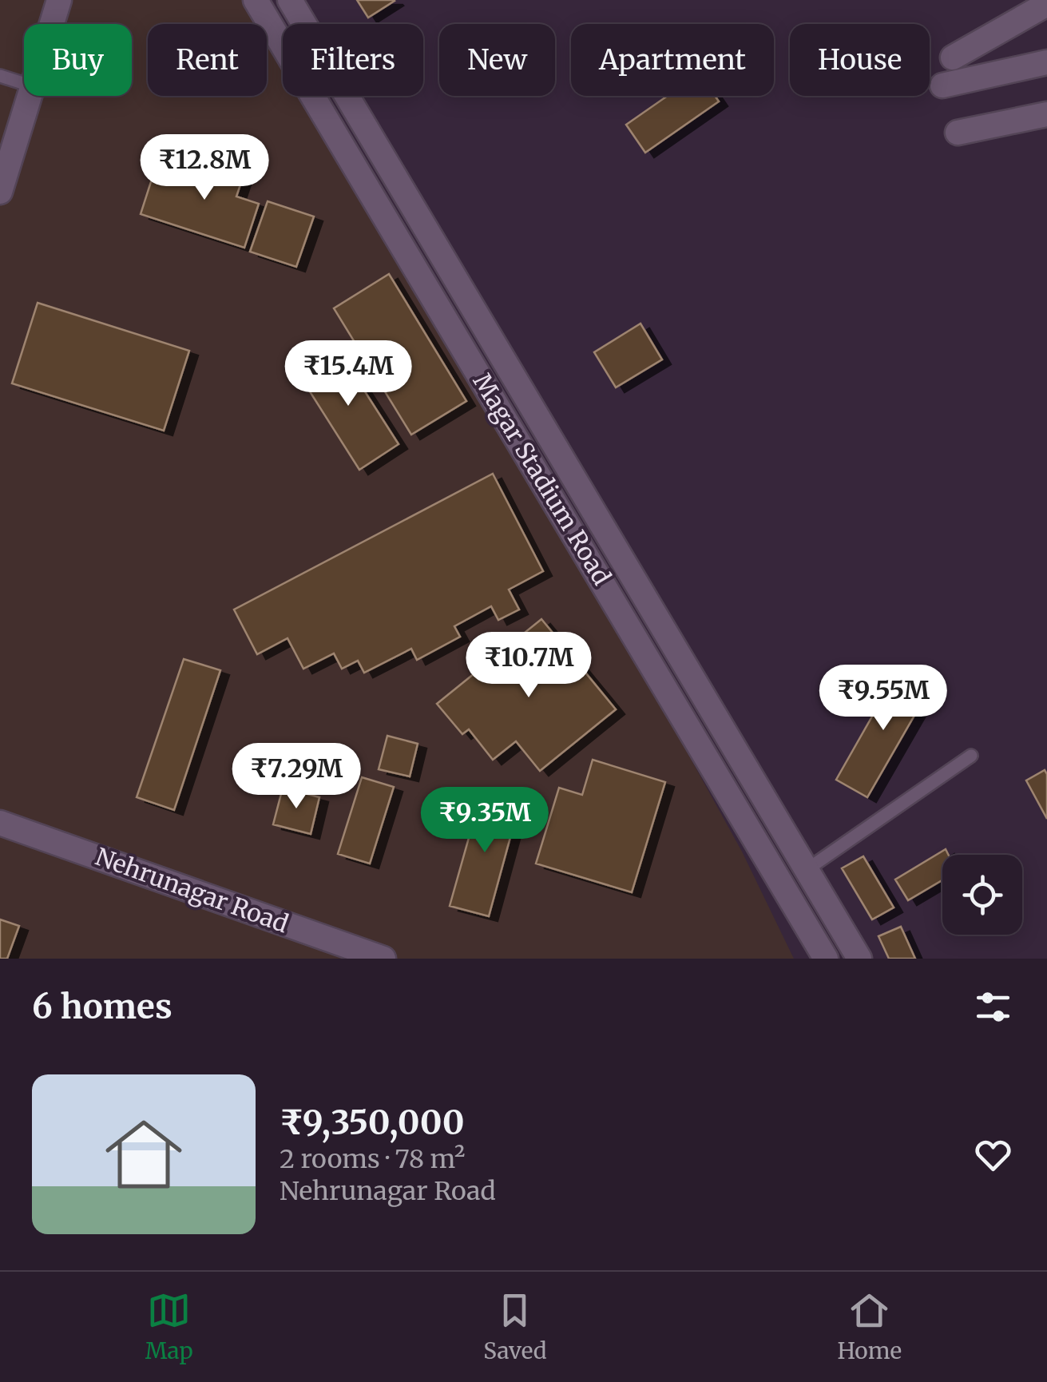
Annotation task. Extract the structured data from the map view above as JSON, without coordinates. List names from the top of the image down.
{
  "streets": {
    "street": ["Magar Stadium Road", "Nehrunagar Road"]
  },
  "page": {
    "chip": [
      "Buy",
      "Rent",
      "Filters",
      "New",
      "Apartment",
      "House"
    ],
    "price": [
      "₹12.8M",
      "₹15.4M",
      "₹10.7M",
      "₹9.55M",
      "₹7.29M",
      "₹9.35M"
    ],
    "heading": "6 homes",
    "list": [
      {
        "name": "₹9,350,000",
        "note": "2 rooms · 78 m² · Nehrunagar Road"
      }
    ],
    "tabs": ["Map", "Saved", "Home"]
  }
}
